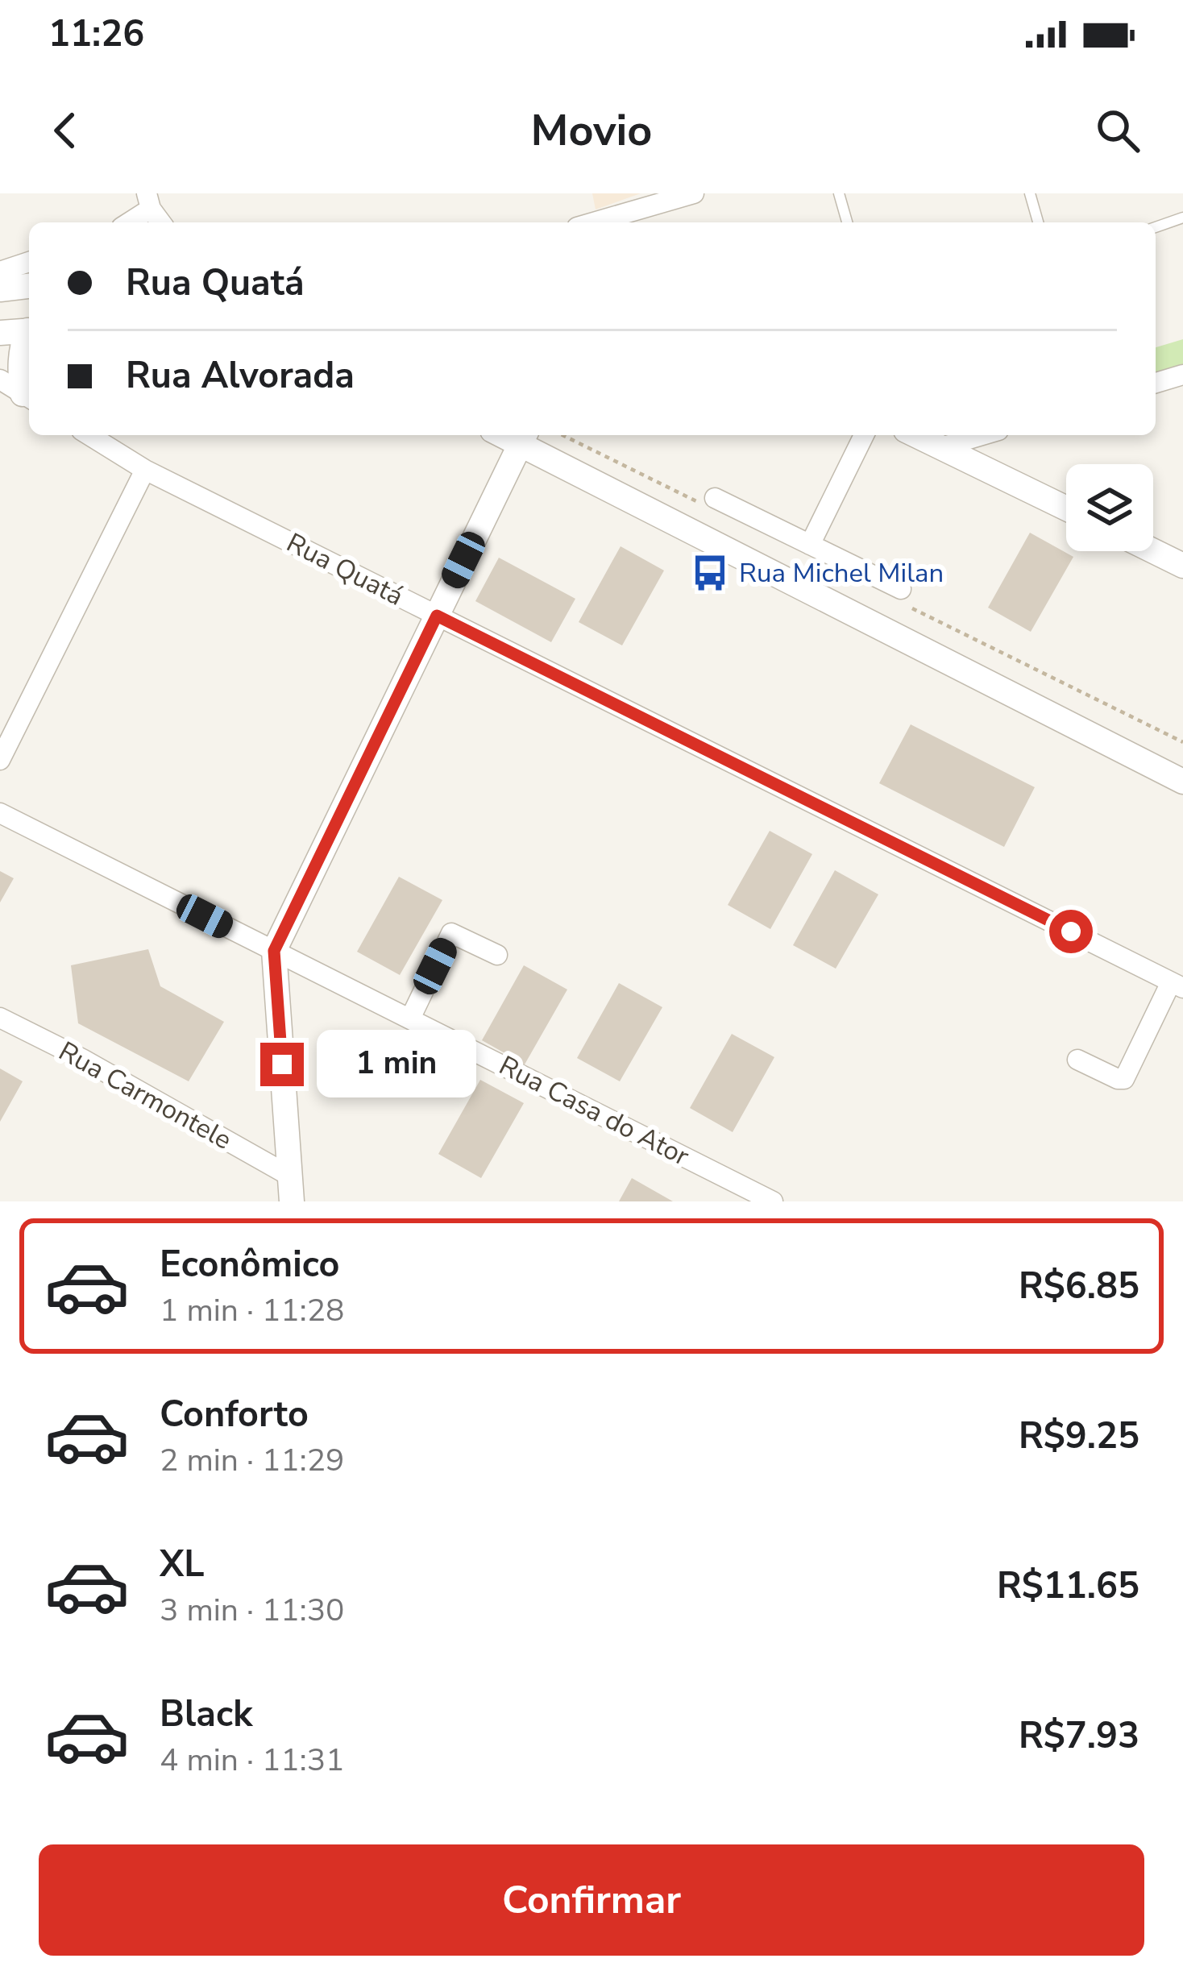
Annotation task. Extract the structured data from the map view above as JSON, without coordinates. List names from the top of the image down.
{
  "streets": {
    "street": ["Rua Quatá", "Rua Carmontele", "Rua Casa do Ator"]
  },
  "places": {
    "bus stop": ["Rua Michel Milan"]
  },
  "page": {
    "status": "11:26",
    "header": "Movio",
    "banner": ["Rua Quatá", "Rua Alvorada"],
    "bubble": "1 min",
    "list": [
      {
        "name": "Econômico",
        "note": "1 min · 11:28",
        "value": "R$6.85"
      },
      {
        "name": "Conforto",
        "note": "2 min · 11:29",
        "value": "R$9.25"
      },
      {
        "name": "XL",
        "note": "3 min · 11:30",
        "value": "R$11.65"
      },
      {
        "name": "Black",
        "note": "4 min · 11:31",
        "value": "R$7.93"
      }
    ],
    "buttons": "Confirmar"
  }
}
